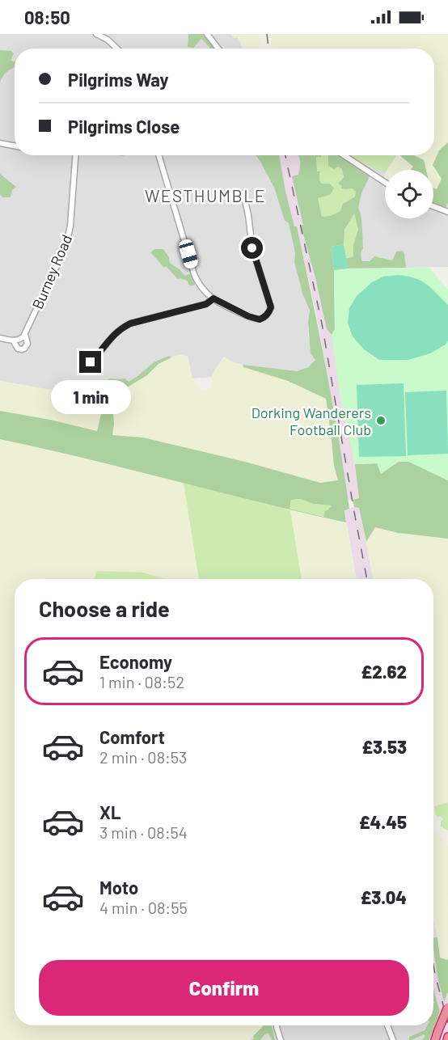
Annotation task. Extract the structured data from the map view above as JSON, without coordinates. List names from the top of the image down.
{
  "streets": {
    "street": ["Burney Road"]
  },
  "districts": ["WESTHUMBLE"],
  "places": ["Dorking Wanderers Football Club"],
  "page": {
    "status": "08:50",
    "banner": ["Pilgrims Way", "Pilgrims Close"],
    "bubble": "1 min",
    "heading": "Choose a ride",
    "list": [
      {
        "name": "Economy",
        "note": "1 min · 08:52",
        "value": "£2.62"
      },
      {
        "name": "Comfort",
        "note": "2 min · 08:53",
        "value": "£3.53"
      },
      {
        "name": "XL",
        "note": "3 min · 08:54",
        "value": "£4.45"
      },
      {
        "name": "Moto",
        "note": "4 min · 08:55",
        "value": "£3.04"
      }
    ],
    "buttons": "Confirm"
  }
}
